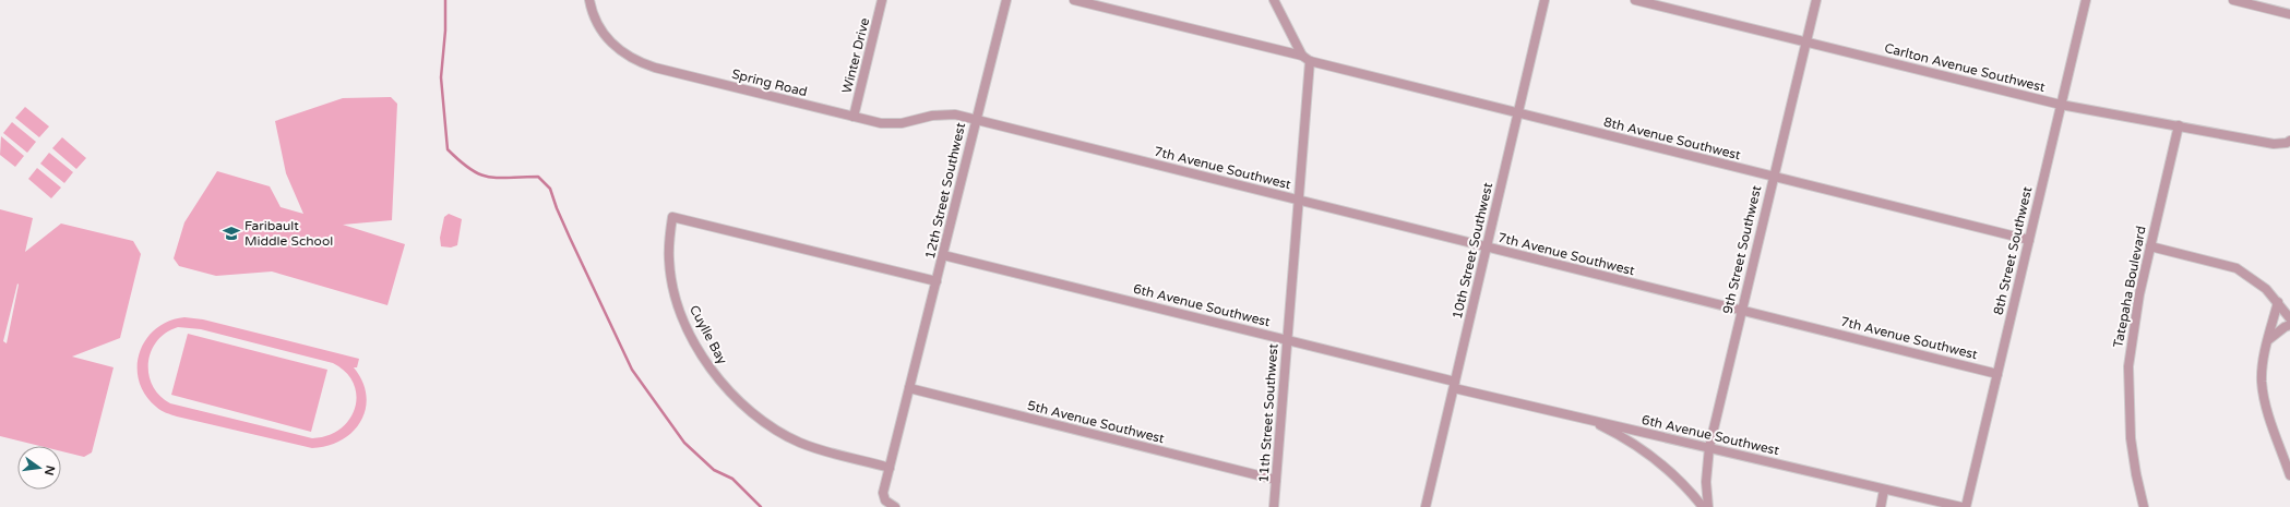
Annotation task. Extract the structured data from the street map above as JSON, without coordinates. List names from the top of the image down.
{
  "streets": {
    "street": [
      "Winter Drive",
      "Carlton Avenue Southwest",
      "Spring Road",
      "8th Avenue Southwest",
      "7th Avenue Southwest",
      "12th Street Southwest",
      "9th Street Southwest",
      "10th Street Southwest",
      "8th Street Southwest",
      "Tatepaha Boulevard",
      "6th Avenue Southwest",
      "Cuylle Bay",
      "11th Street Southwest",
      "5th Avenue Southwest"
    ]
  },
  "crossings": [
    ["Winter Drive", "Spring Road"],
    ["Carlton Avenue Southwest", "9th Street Southwest"],
    ["Carlton Avenue Southwest", "8th Street Southwest"],
    ["Carlton Avenue Southwest", "Tatepaha Boulevard"],
    ["Spring Road", "7th Avenue Southwest"],
    ["Spring Road", "12th Street Southwest"],
    ["8th Avenue Southwest", "9th Street Southwest"],
    ["8th Avenue Southwest", "10th Street Southwest"],
    ["8th Avenue Southwest", "8th Street Southwest"],
    ["8th Avenue Southwest", "11th Street Southwest"],
    ["7th Avenue Southwest", "12th Street Southwest"],
    ["7th Avenue Southwest", "9th Street Southwest"],
    ["7th Avenue Southwest", "10th Street Southwest"],
    ["7th Avenue Southwest", "8th Street Southwest"],
    ["7th Avenue Southwest", "11th Street Southwest"],
    ["12th Street Southwest", "6th Avenue Southwest"],
    ["12th Street Southwest", "Cuylle Bay"],
    ["12th Street Southwest", "5th Avenue Southwest"],
    ["9th Street Southwest", "6th Avenue Southwest"],
    ["10th Street Southwest", "6th Avenue Southwest"],
    ["6th Avenue Southwest", "11th Street Southwest"],
    ["11th Street Southwest", "5th Avenue Southwest"]
  ],
  "places": {
    "school or university": ["Faribault Middle School"]
  },
  "north": "right"
}
